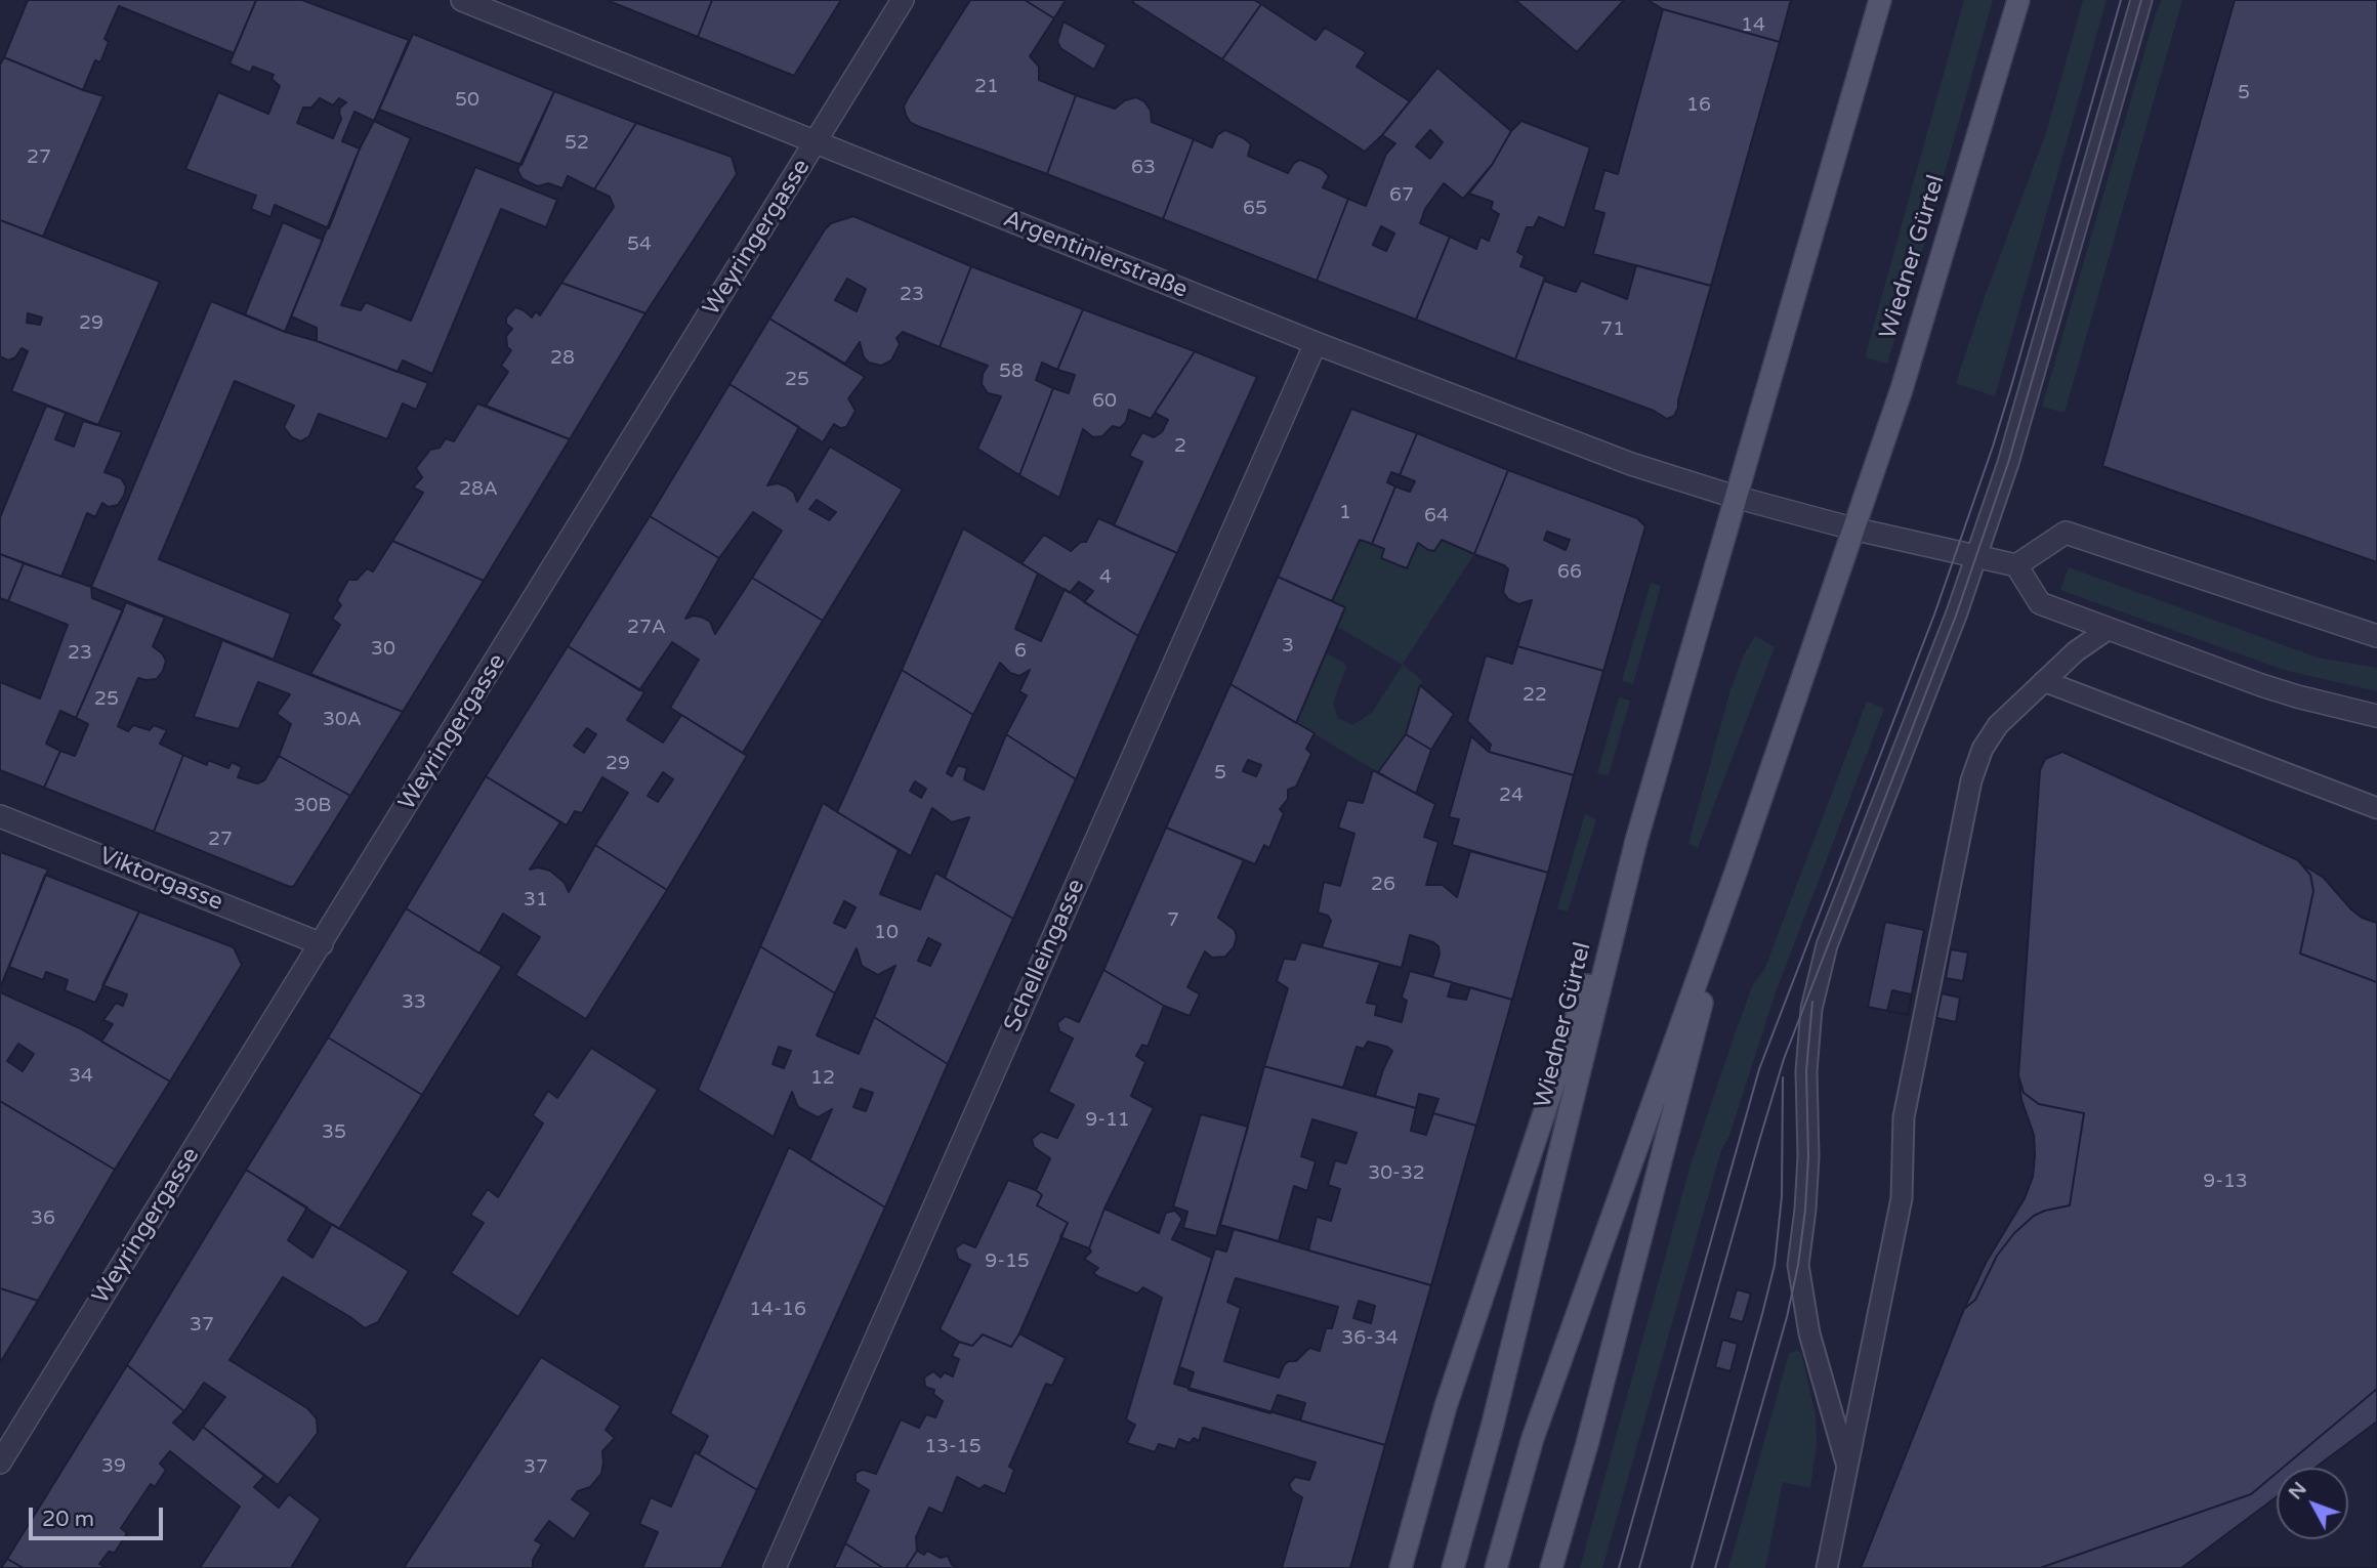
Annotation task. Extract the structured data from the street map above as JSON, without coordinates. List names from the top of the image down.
{
  "streets": {
    "main road": ["Wiedner Gürtel"],
    "street": [
      "Weyringergasse",
      "Argentinierstraße",
      "Viktorgasse",
      "Schelleingasse"
    ]
  },
  "crossings": [
    ["Weyringergasse", "Argentinierstraße"],
    ["Weyringergasse", "Viktorgasse"],
    ["Argentinierstraße", "Wiedner Gürtel"],
    ["Argentinierstraße", "Schelleingasse"]
  ],
  "house_numbers": [
    "14",
    "21",
    "5",
    "50",
    "16",
    "52",
    "27",
    "63",
    "67",
    "65",
    "54",
    "23",
    "29",
    "71",
    "28",
    "58",
    "25",
    "60",
    "2",
    "28A",
    "1",
    "64",
    "66",
    "4",
    "27A",
    "3",
    "30",
    "6",
    "23",
    "22",
    "25",
    "30A",
    "29",
    "5",
    "24",
    "30B",
    "27",
    "26",
    "31",
    "7",
    "10",
    "33",
    "34",
    "12",
    "9-11",
    "35",
    "30-32",
    "9-13",
    "36",
    "9-15",
    "14-16",
    "37",
    "36-34",
    "13-15",
    "39",
    "37"
  ],
  "scale_bar": "20 m",
  "north": "top left"
}
